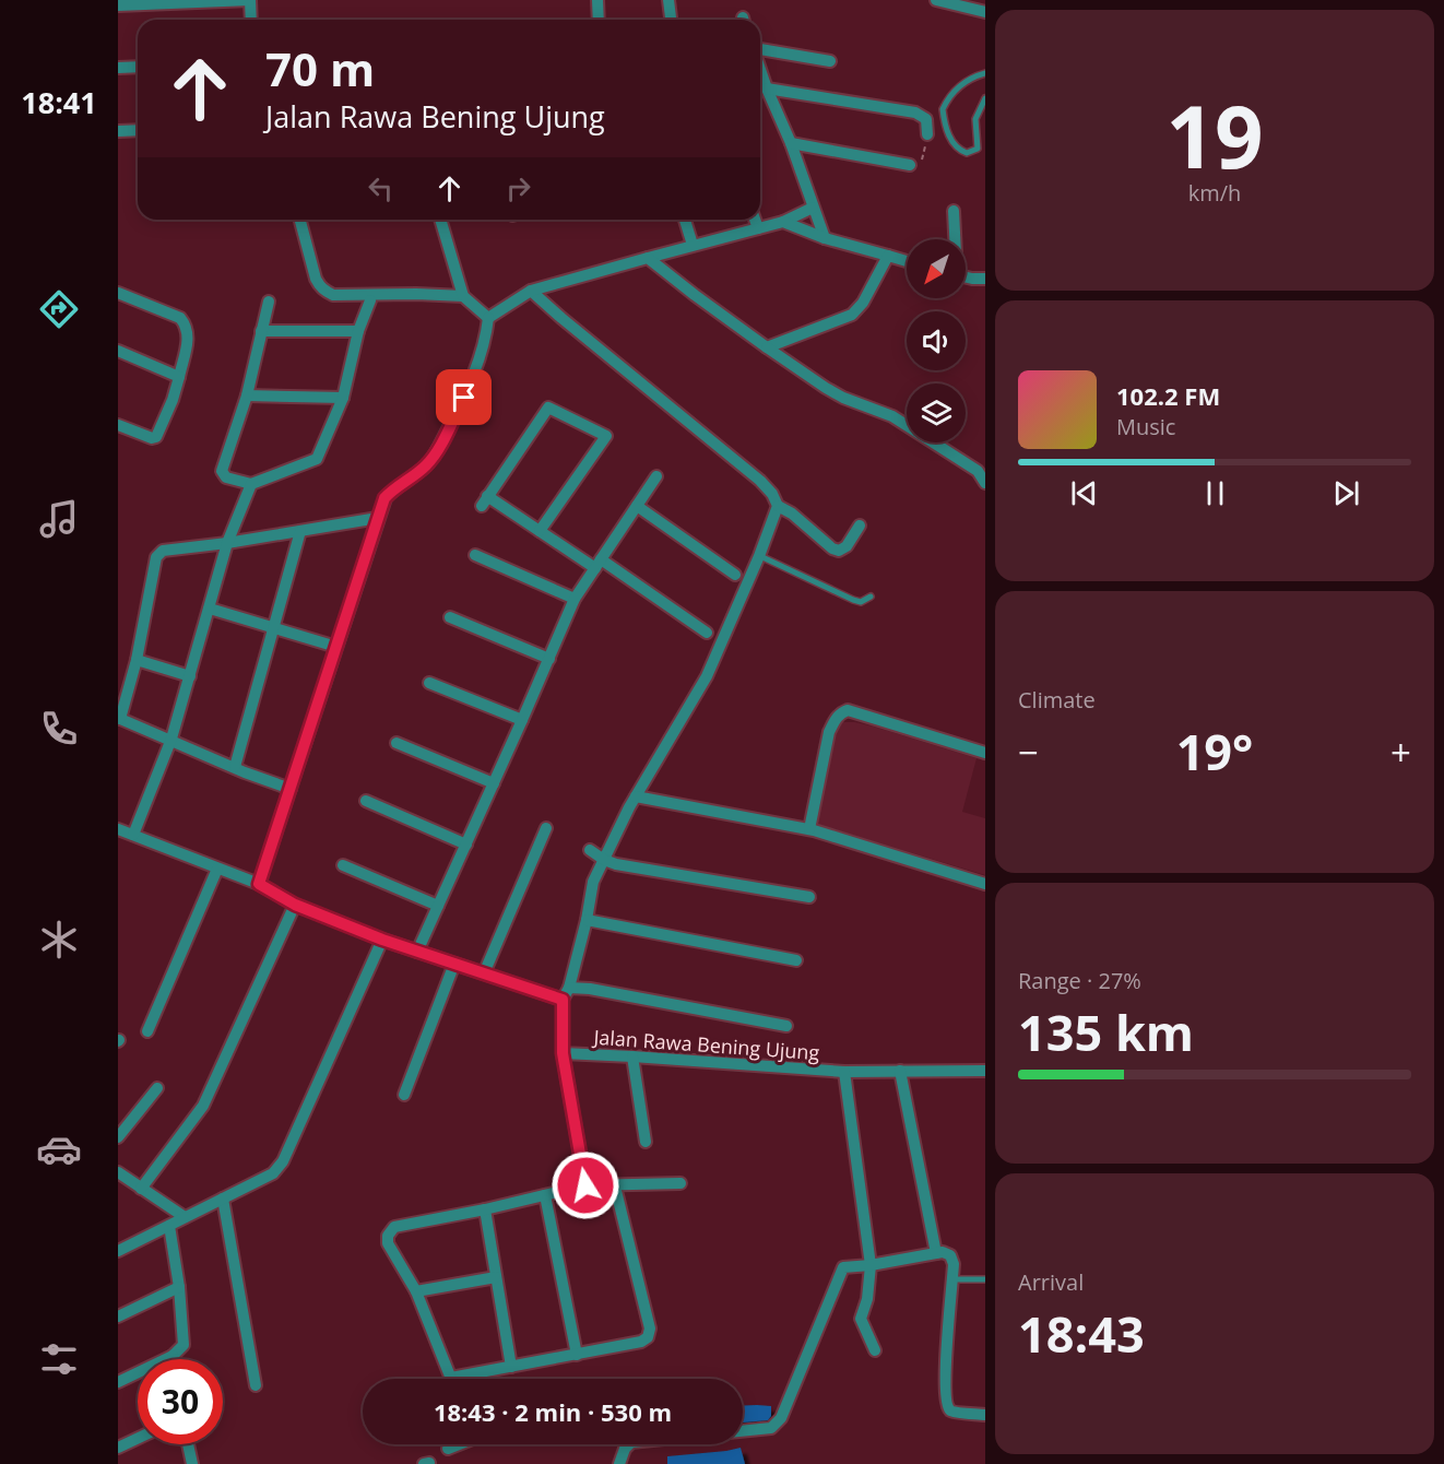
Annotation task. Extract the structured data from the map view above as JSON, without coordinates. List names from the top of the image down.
{
  "streets": {
    "street": ["Jalan Rawa Bening Ujung"]
  },
  "north": "bottom left",
  "page": {
    "tabs": "18:41",
    "tile": [
      ["19", "km/h"],
      "Climate",
      ["Range · 27%", "135 km"],
      ["Arrival", "18:43"]
    ],
    "turn": ["70 m", "Jalan Rawa Bening Ujung"],
    "song": ["102.2 FM", "Music"],
    "heat": ["−", "19°", "+"],
    "limit": "30",
    "trip": "18:43 · 2 min · 530 m"
  }
}
